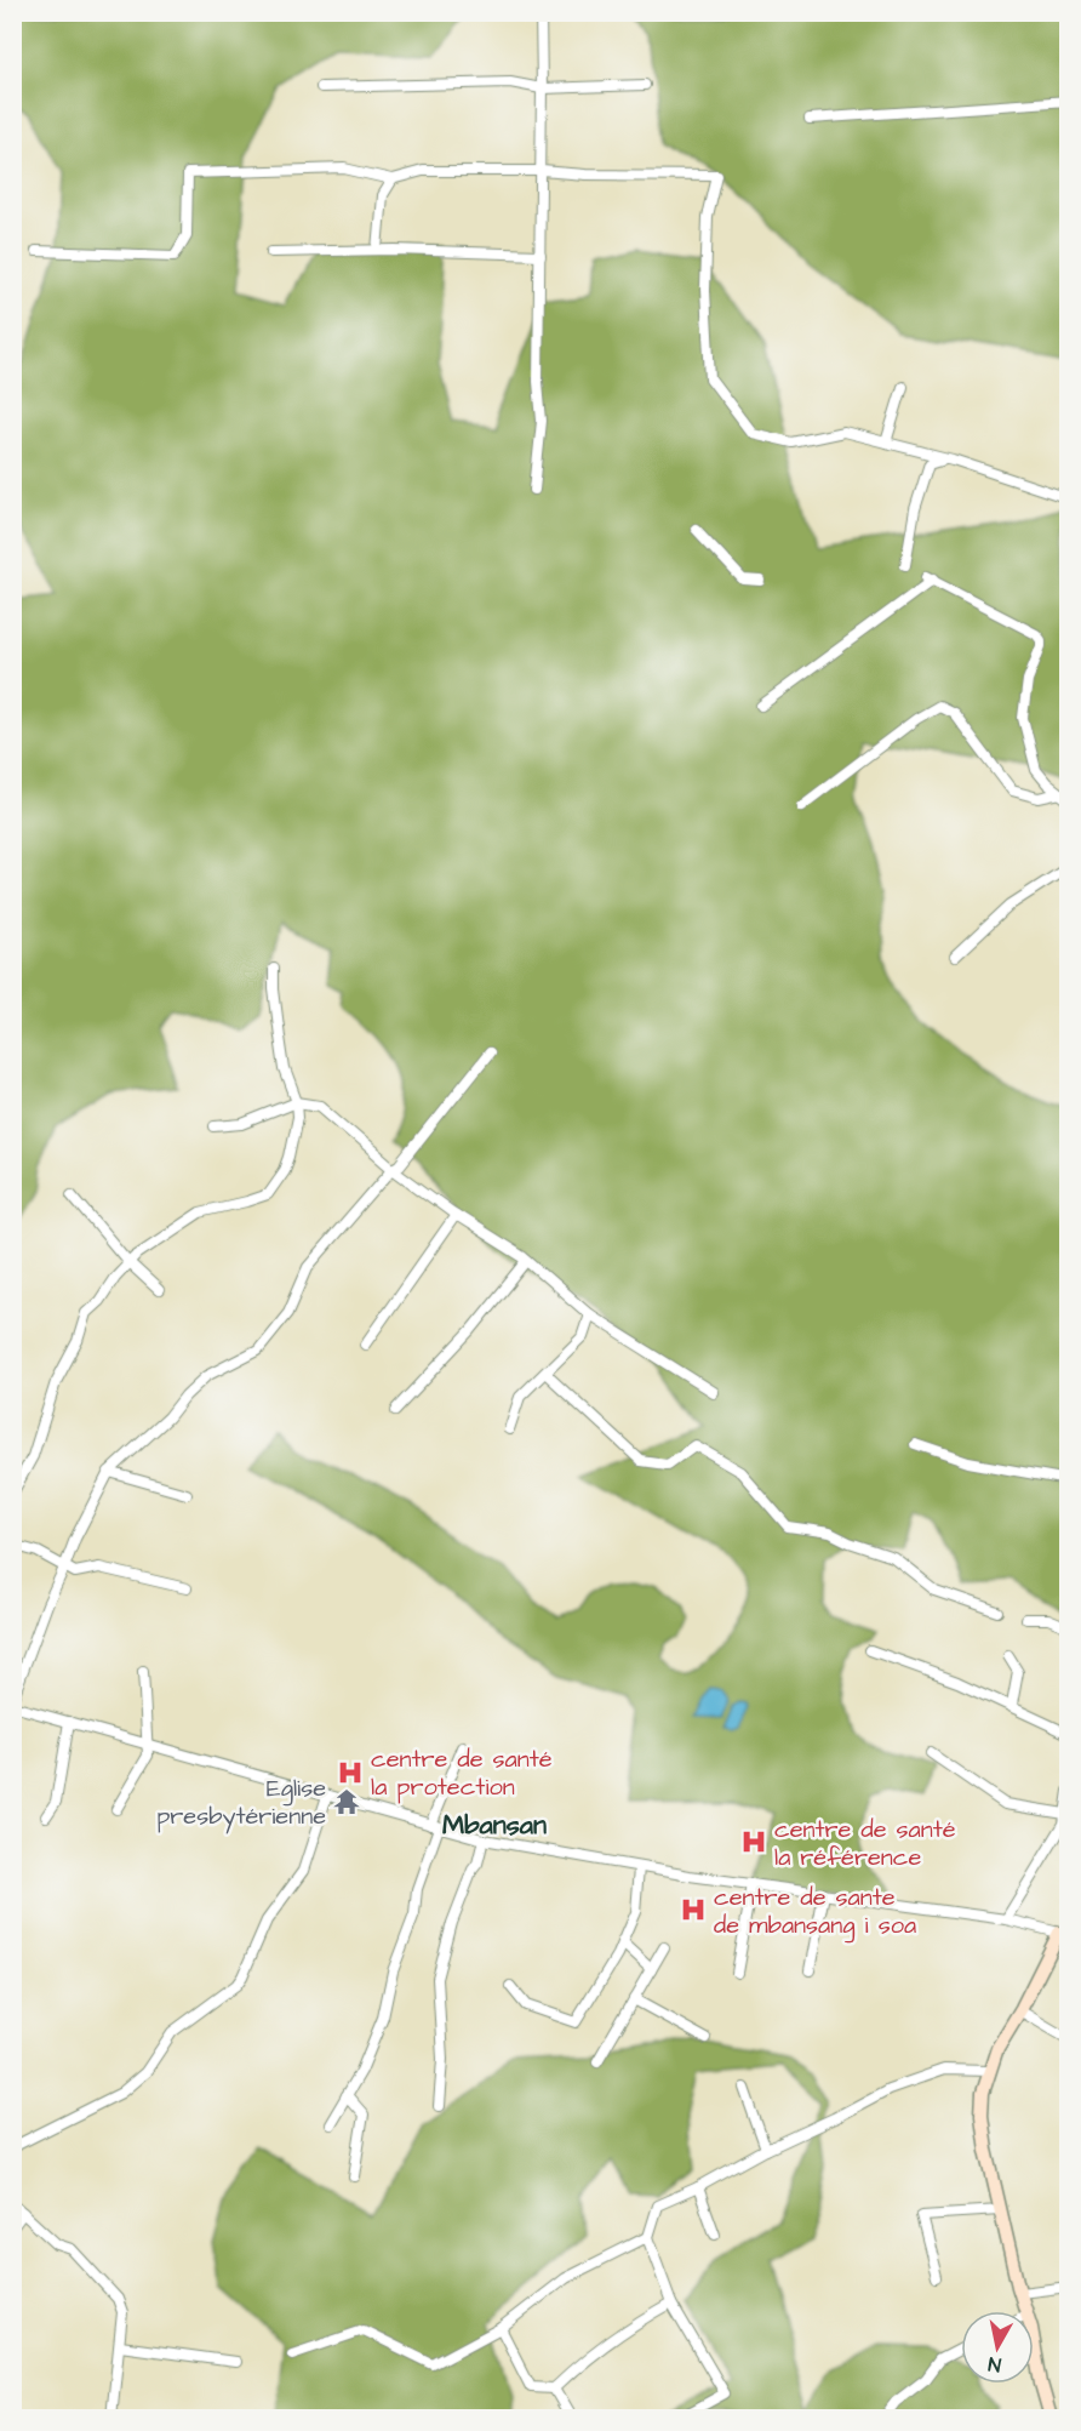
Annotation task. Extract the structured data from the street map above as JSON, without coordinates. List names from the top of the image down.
{
  "districts": ["Mbansan"],
  "places": {
    "hospital": ["centre de santé la protection", "centre de santé la référence", "centre de sante de mbansang i soa"],
    "temple": ["Eglise presbytérienne"]
  },
  "north": "bottom"
}
